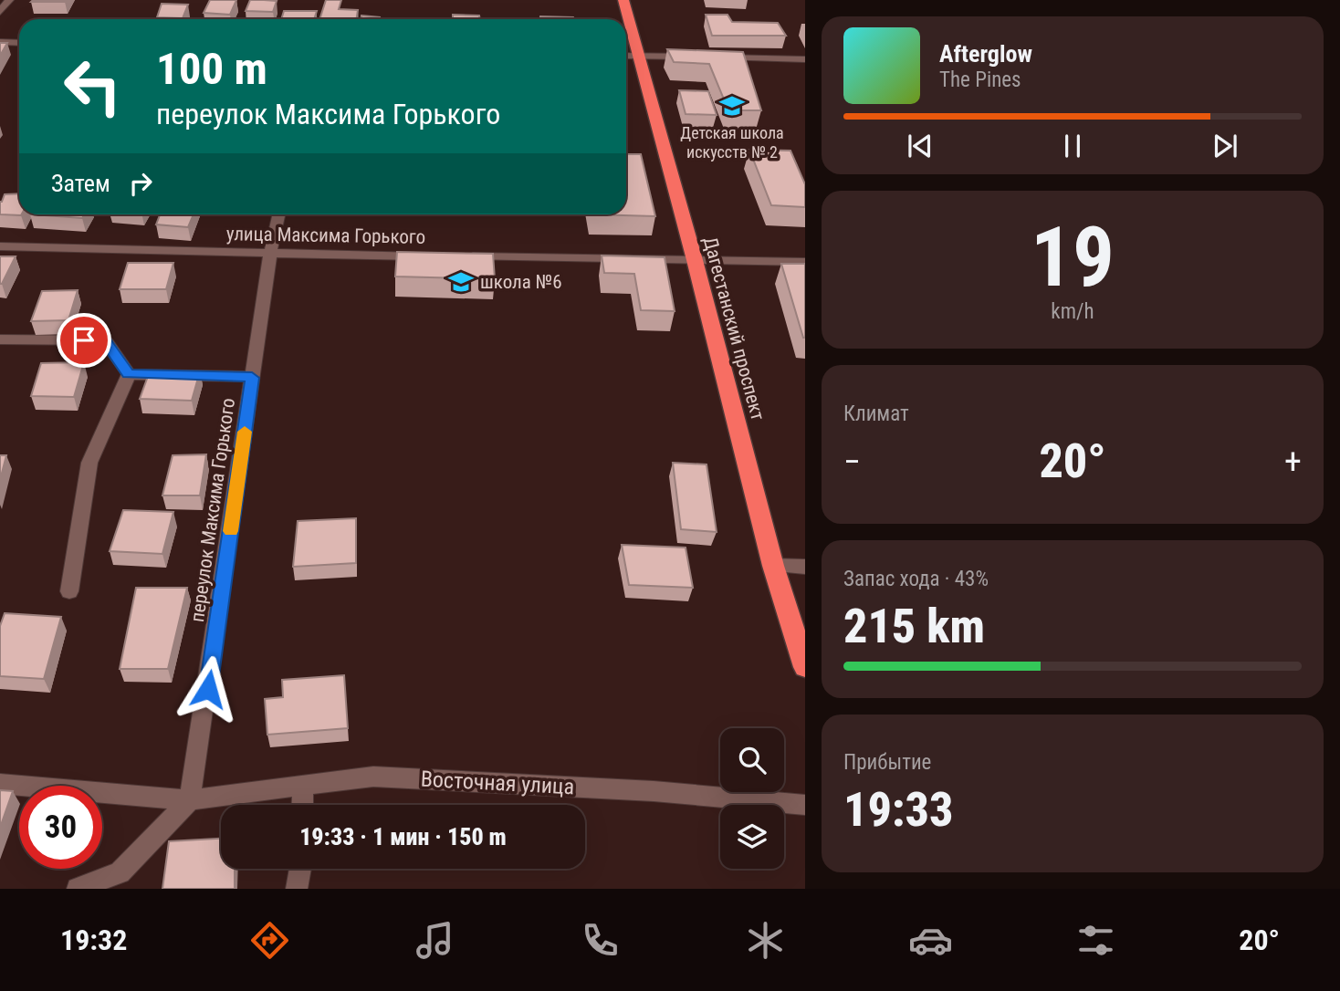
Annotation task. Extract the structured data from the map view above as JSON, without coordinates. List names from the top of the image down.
{
  "streets": {
    "highway": ["Дагестанский проспект"],
    "street": ["улица Максима Горького", "переулок Максима Горького", "Восточная улица"]
  },
  "crossings": [
    ["улица Максима Горького", "переулок Максима Горького"],
    ["переулок Максима Горького", "Восточная улица"]
  ],
  "places": {
    "school or university": ["Детская школа искусств № 2", "школа №6"]
  },
  "page": {
    "turn": ["100 m", "переулок Максима Горького"],
    "song": ["Afterglow", "The Pines"],
    "then": "Затем",
    "tile": [
      ["19", "km/h"],
      "Климат",
      ["Запас хода · 43%", "215 km"],
      ["Прибытие", "19:33"]
    ],
    "heat": ["−", "20°", "+"],
    "limit": "30",
    "trip": "19:33 · 1 мин · 150 m",
    "tabs": ["19:32", "20°"]
  }
}
